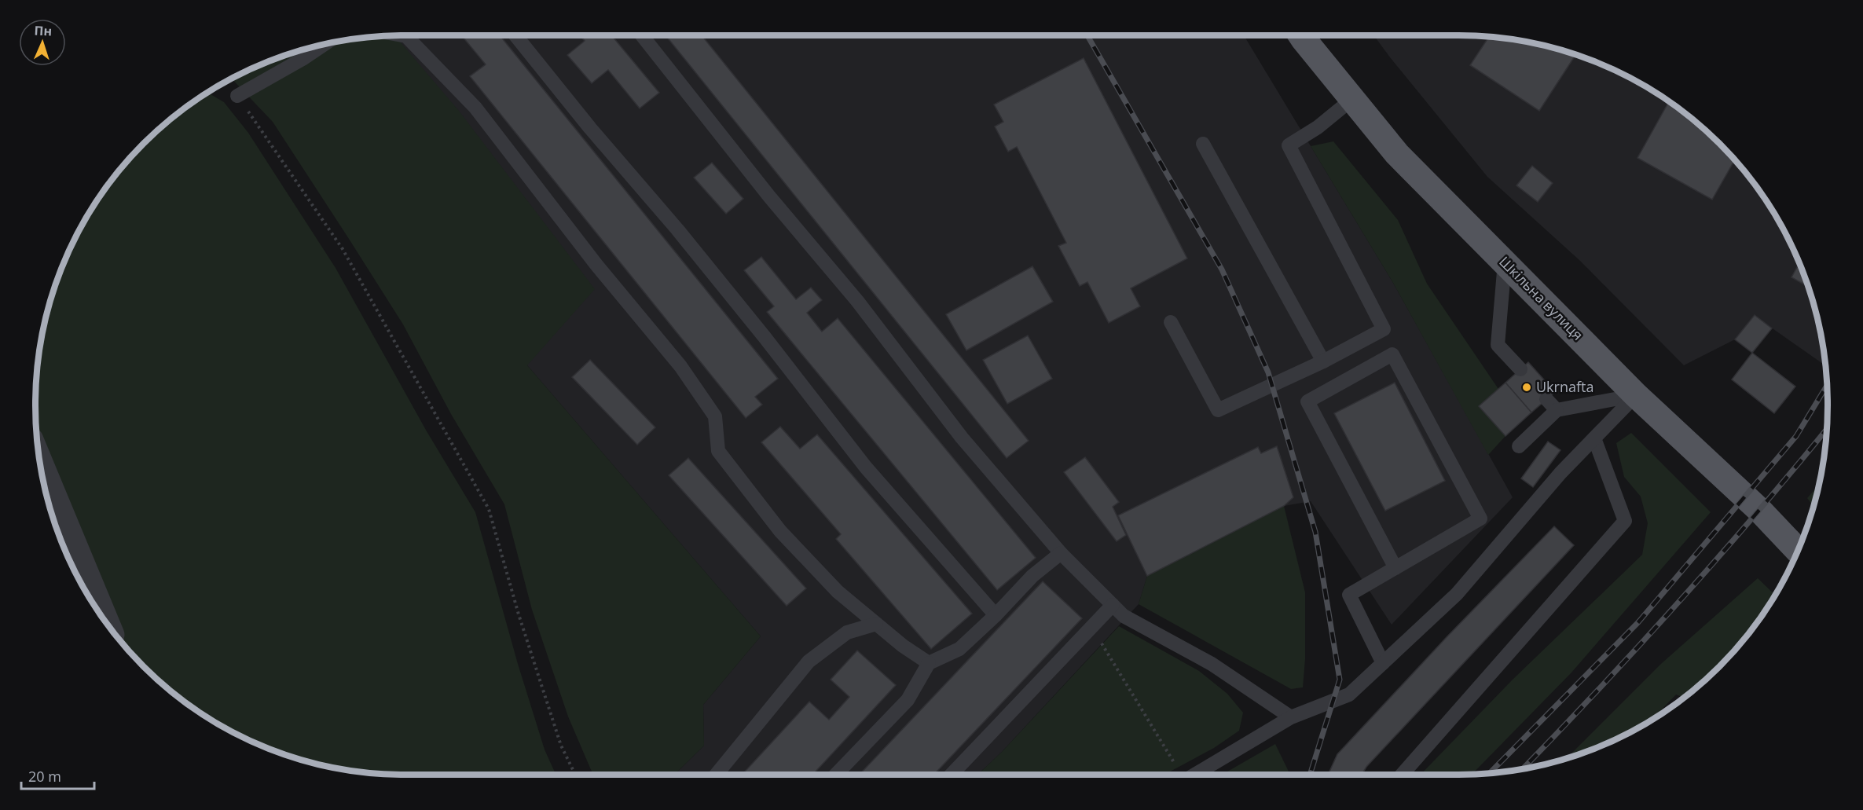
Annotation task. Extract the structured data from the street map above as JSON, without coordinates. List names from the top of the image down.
{
  "streets": {
    "main road": ["Шкільна вулиця"]
  },
  "places": ["Ukrnafta"],
  "scale_bar": "20 m",
  "north": "top"
}
